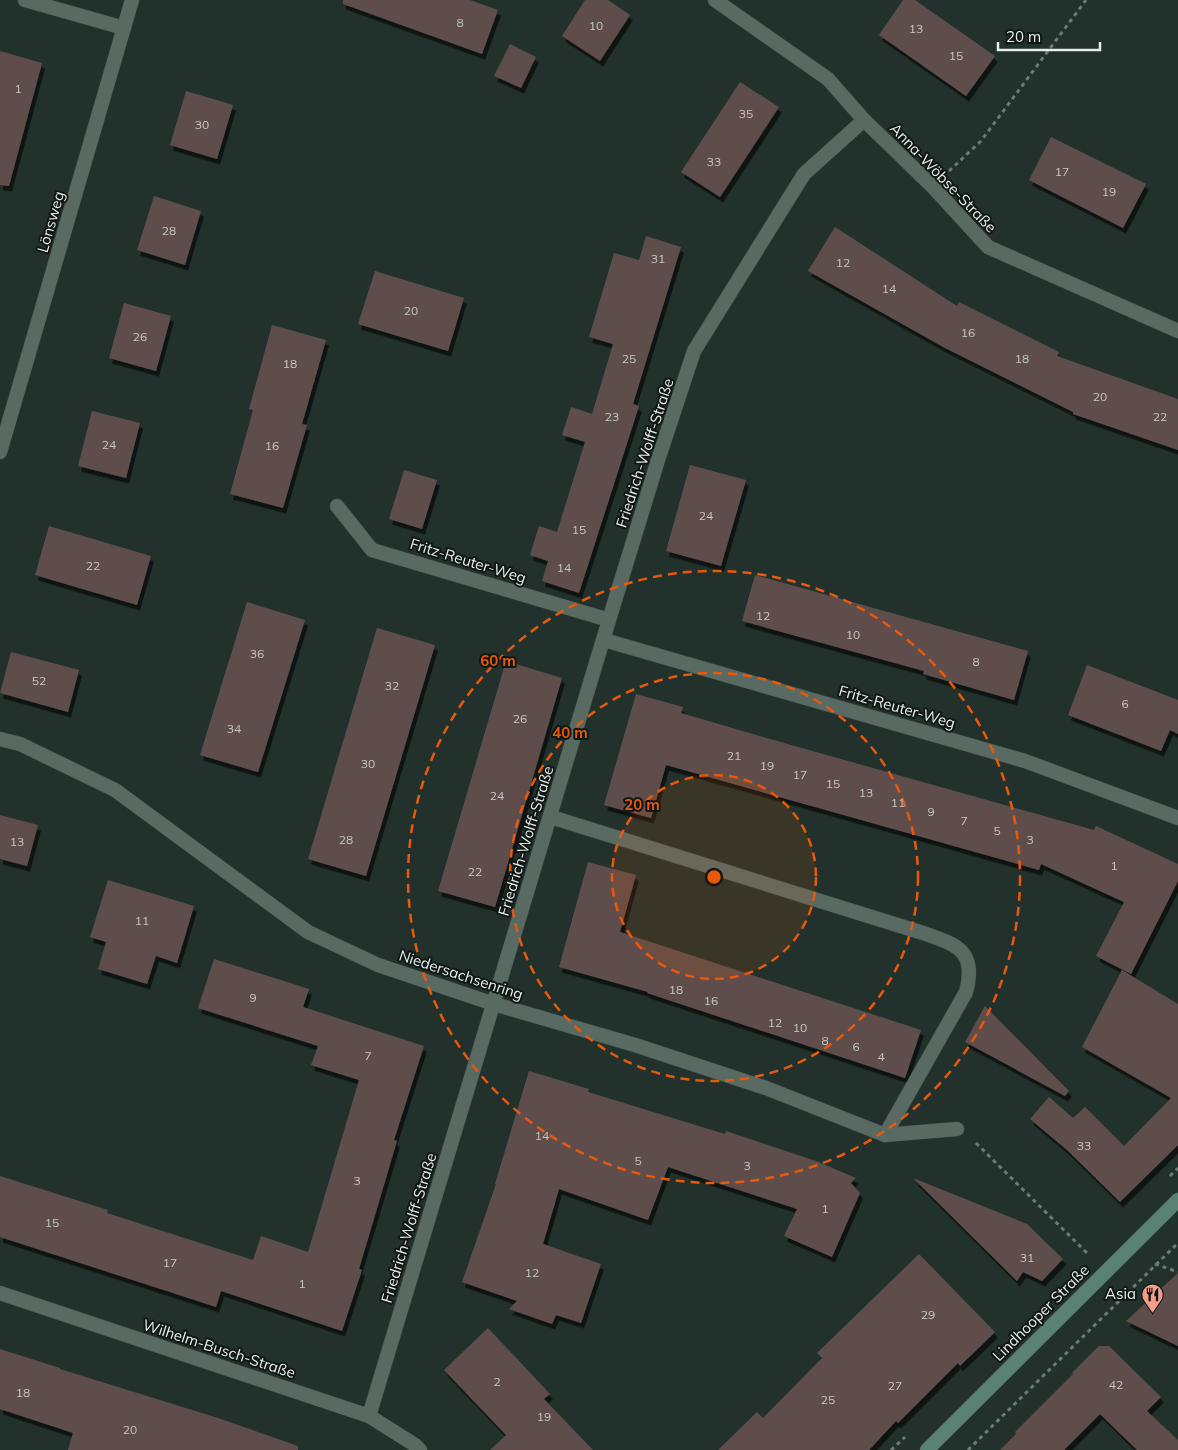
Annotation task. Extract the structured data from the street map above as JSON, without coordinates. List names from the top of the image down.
{
  "streets": {
    "main road": ["Lindhooper Straße"],
    "street": [
      "Anna-Wöbse-Straße",
      "Lönsweg",
      "Friedrich-Wolff-Straße",
      "Fritz-Reuter-Weg",
      "Niedersachsenring",
      "Wilhelm-Busch-Straße"
    ]
  },
  "crossings": [
    ["Anna-Wöbse-Straße", "Friedrich-Wolff-Straße"],
    ["Friedrich-Wolff-Straße", "Fritz-Reuter-Weg"],
    ["Friedrich-Wolff-Straße", "Niedersachsenring"],
    ["Friedrich-Wolff-Straße", "Wilhelm-Busch-Straße"]
  ],
  "places": {
    "restaurant": ["Asia"]
  },
  "house_numbers": [
    "8",
    "10",
    "13",
    "15",
    "1",
    "35",
    "30",
    "33",
    "17",
    "19",
    "28",
    "31",
    "12",
    "14",
    "20",
    "16",
    "26",
    "25",
    "18",
    "18",
    "20",
    "23",
    "22",
    "24",
    "16",
    "24",
    "15",
    "22",
    "14",
    "12",
    "10",
    "36",
    "8",
    "52",
    "32",
    "6",
    "26",
    "34",
    "21",
    "30",
    "19",
    "17",
    "15",
    "13",
    "24",
    "11",
    "9",
    "7",
    "5",
    "28",
    "3",
    "13",
    "1",
    "22",
    "11",
    "18",
    "9",
    "16",
    "12",
    "10",
    "8",
    "6",
    "7",
    "4",
    "14",
    "33",
    "5",
    "3",
    "3",
    "1",
    "15",
    "31",
    "17",
    "12",
    "1",
    "29",
    "2",
    "42",
    "27",
    "18",
    "25",
    "19",
    "20"
  ],
  "scale_bar": "20 m",
  "rings": ["60 m", "40 m", "20 m"]
}
